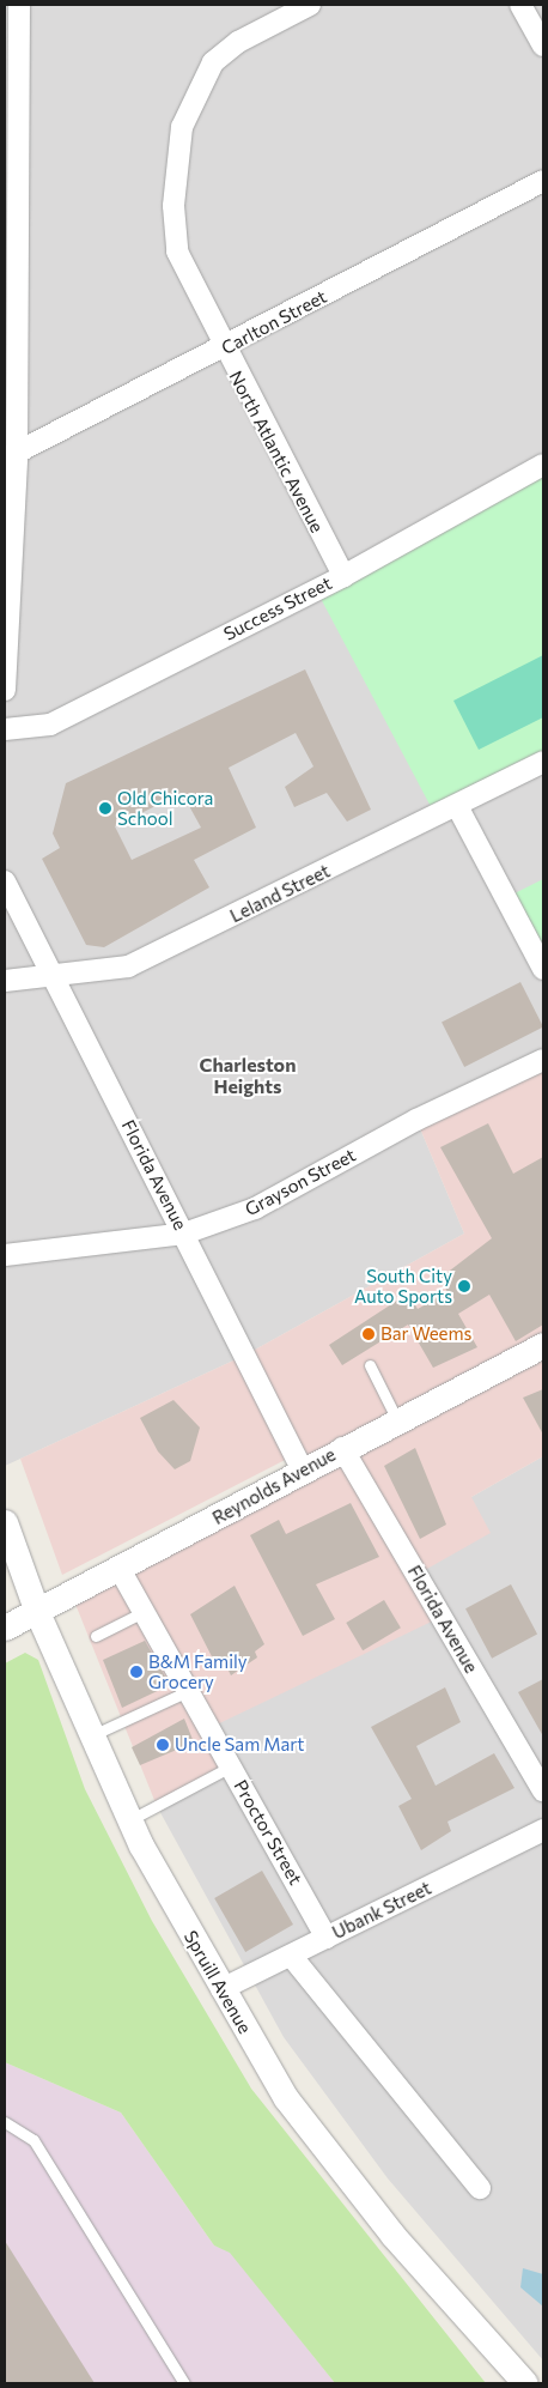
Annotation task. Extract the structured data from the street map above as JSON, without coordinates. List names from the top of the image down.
{
  "streets": {
    "street": [
      "Carlton Street",
      "North Atlantic Avenue",
      "Success Street",
      "Leland Street",
      "Florida Avenue",
      "Grayson Street",
      "Reynolds Avenue",
      "Proctor Street",
      "Ubank Street",
      "Spruill Avenue"
    ]
  },
  "crossings": [
    ["Carlton Street", "North Atlantic Avenue"],
    ["North Atlantic Avenue", "Success Street"],
    ["Leland Street", "Florida Avenue"],
    ["Florida Avenue", "Grayson Street"],
    ["Florida Avenue", "Reynolds Avenue"],
    ["Reynolds Avenue", "Proctor Street"],
    ["Reynolds Avenue", "Spruill Avenue"],
    ["Proctor Street", "Ubank Street"],
    ["Ubank Street", "Spruill Avenue"]
  ],
  "districts": ["Charleston Heights"],
  "places": [
    "Old Chicora School",
    "South City Auto Sports",
    "Bar Weems",
    "B&M Family Grocery",
    "Uncle Sam Mart"
  ]
}
